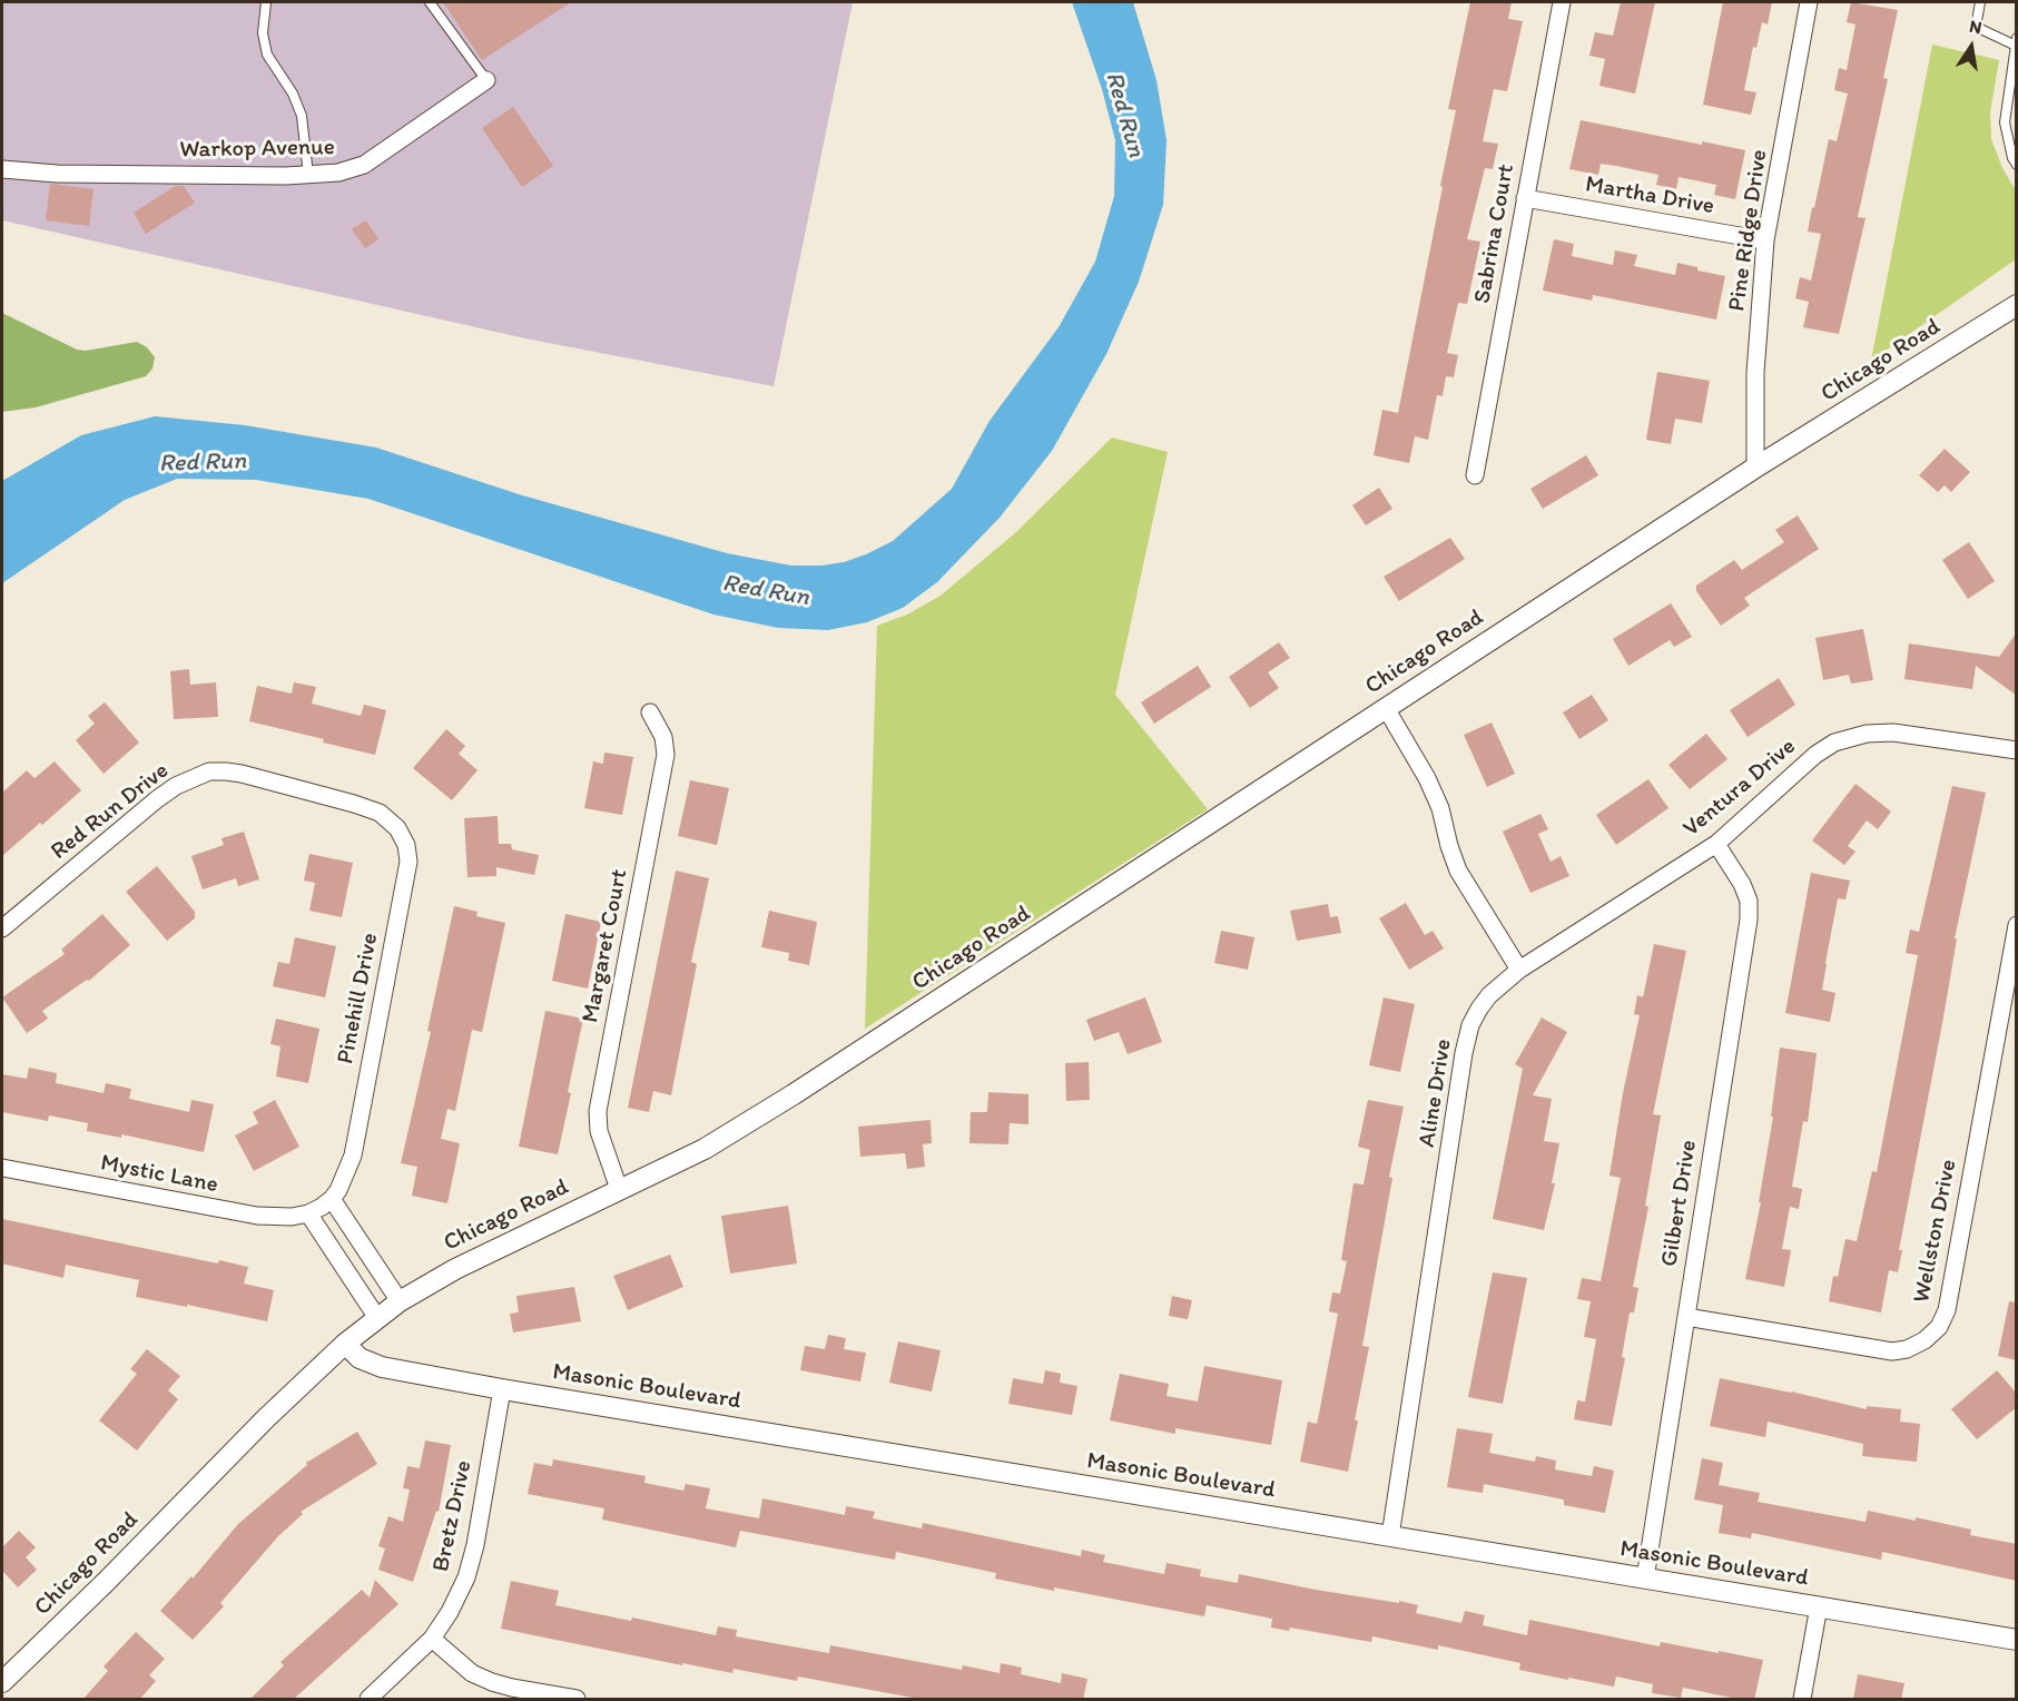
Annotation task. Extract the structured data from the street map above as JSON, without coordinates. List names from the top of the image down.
{
  "streets": {
    "street": [
      "Warkop Avenue",
      "Martha Drive",
      "Pine Ridge Drive",
      "Sabrina Court",
      "Chicago Road",
      "Ventura Drive",
      "Red Run Drive",
      "Margaret Court",
      "Pinehill Drive",
      "Aline Drive",
      "Mystic Lane",
      "Gilbert Drive",
      "Wellston Drive",
      "Masonic Boulevard",
      "Bretz Drive"
    ]
  },
  "crossings": [
    ["Martha Drive", "Pine Ridge Drive"],
    ["Martha Drive", "Sabrina Court"],
    ["Pine Ridge Drive", "Chicago Road"],
    ["Chicago Road", "Margaret Court"],
    ["Chicago Road", "Masonic Boulevard"],
    ["Ventura Drive", "Aline Drive"],
    ["Ventura Drive", "Gilbert Drive"],
    ["Red Run Drive", "Pinehill Drive"],
    ["Aline Drive", "Masonic Boulevard"],
    ["Gilbert Drive", "Wellston Drive"],
    ["Gilbert Drive", "Masonic Boulevard"],
    ["Masonic Boulevard", "Bretz Drive"]
  ],
  "water": ["Red Run"],
  "north": "top"
}
